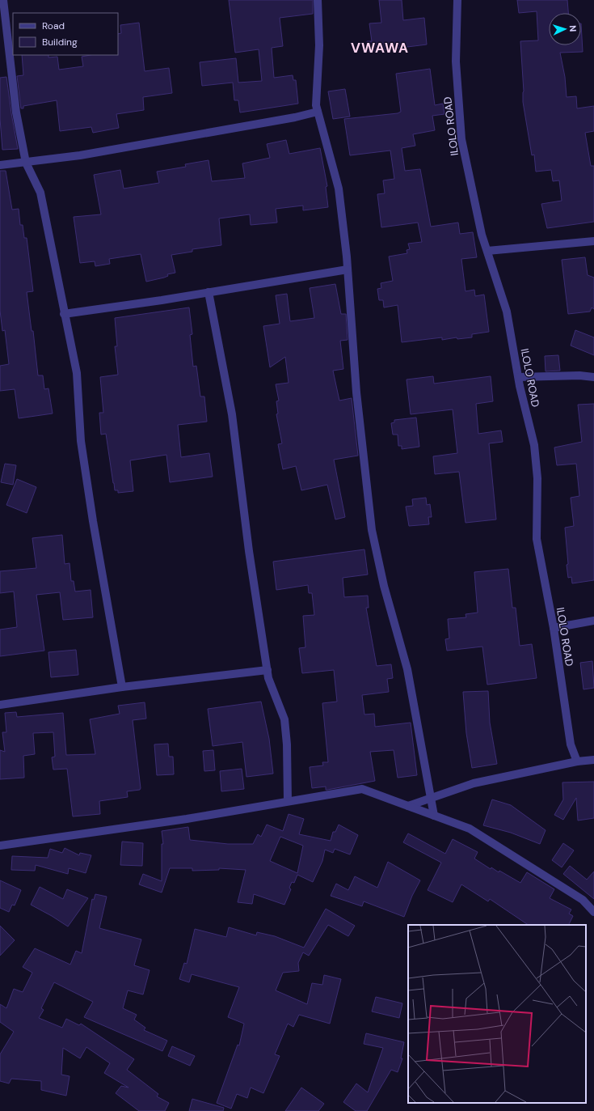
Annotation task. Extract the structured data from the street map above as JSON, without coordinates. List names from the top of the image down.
{
  "streets": {
    "street": ["ILOLO ROAD"]
  },
  "districts": ["VWAWA"],
  "legend": ["Road", "Building"],
  "north": "right"
}
